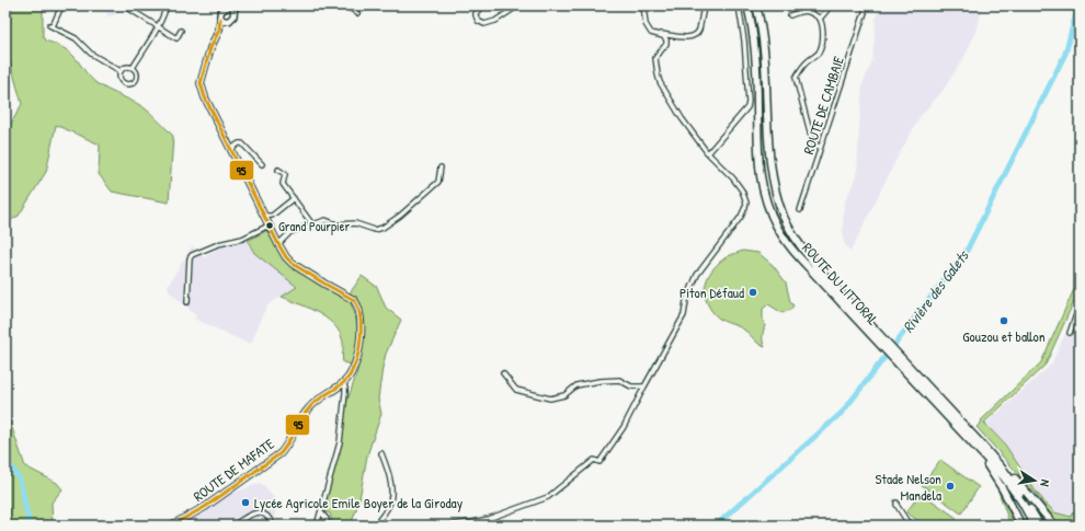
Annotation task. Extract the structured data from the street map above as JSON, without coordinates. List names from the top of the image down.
{
  "streets": {
    "highway": ["ROUTE DU LITTORAL"],
    "main road": ["ROUTE DE MAFATE"],
    "street": ["ROUTE DE CAMBAIE"]
  },
  "water": ["Rivière des Galets"],
  "places": [
    "Grand Pourpier",
    "Piton Défaud",
    "Gouzou et ballon",
    "Stade Nelson Mandela",
    "Lycée Agricole Emile Boyer de la Giroday"
  ],
  "lines": ["transit line 95"],
  "north": "right"
}
